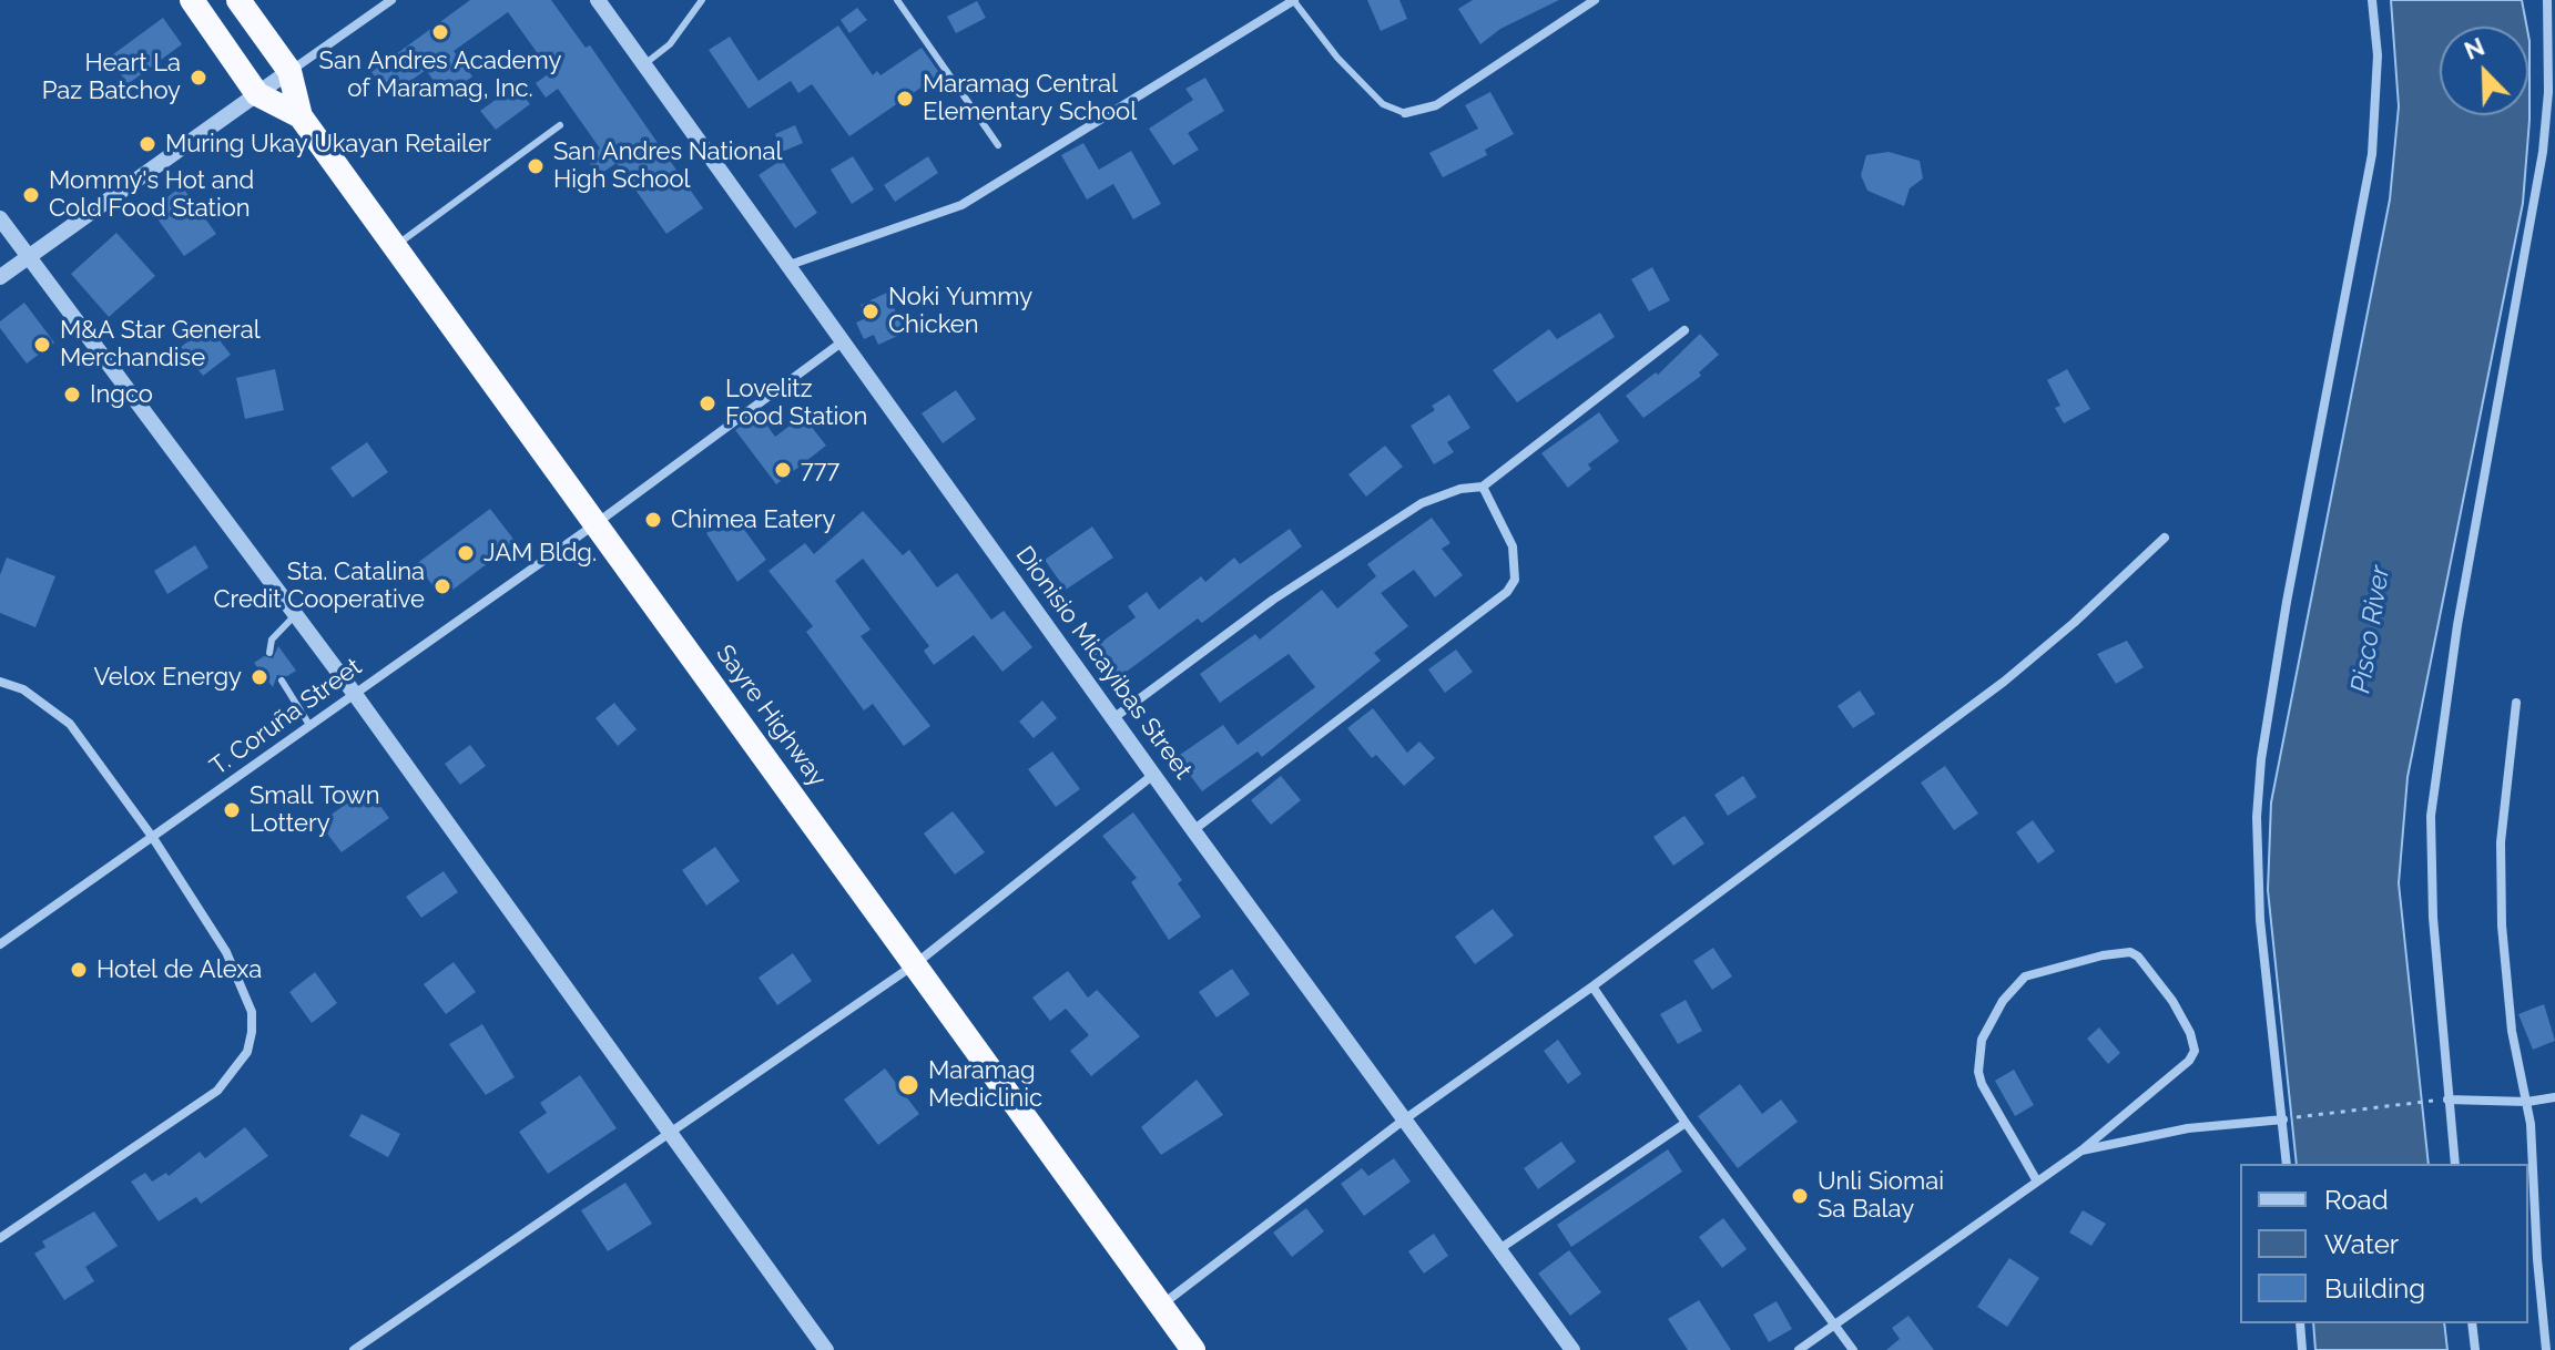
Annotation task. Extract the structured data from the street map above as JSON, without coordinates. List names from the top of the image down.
{
  "streets": {
    "highway": ["Sayre Highway"],
    "street": ["Dionisio Micayibas Street", "T. Coruña Street"]
  },
  "crossings": [
    ["Dionisio Micayibas Street", "T. Coruña Street"],
    ["Sayre Highway", "T. Coruña Street"]
  ],
  "water": ["Pisco River"],
  "places": [
    "San Andres Academy of Maramag, Inc.",
    "Heart La Paz Batchoy",
    "Maramag Central Elementary School",
    "Muring Ukay Ukayan Retailer",
    "San Andres National High School",
    "Mommy's Hot and Cold Food Station",
    "Noki Yummy Chicken",
    "M&A Star General Merchandise",
    "Ingco",
    "Lovelitz Food Station",
    "777",
    "Chimea Eatery",
    "JAM Bldg.",
    "Sta. Catalina Credit Cooperative",
    "Velox Energy",
    "Small Town Lottery",
    "Hotel de Alexa",
    "Maramag Mediclinic",
    "Unli Siomai Sa Balay"
  ],
  "legend": ["Road", "Water", "Building"],
  "north": "top left"
}
